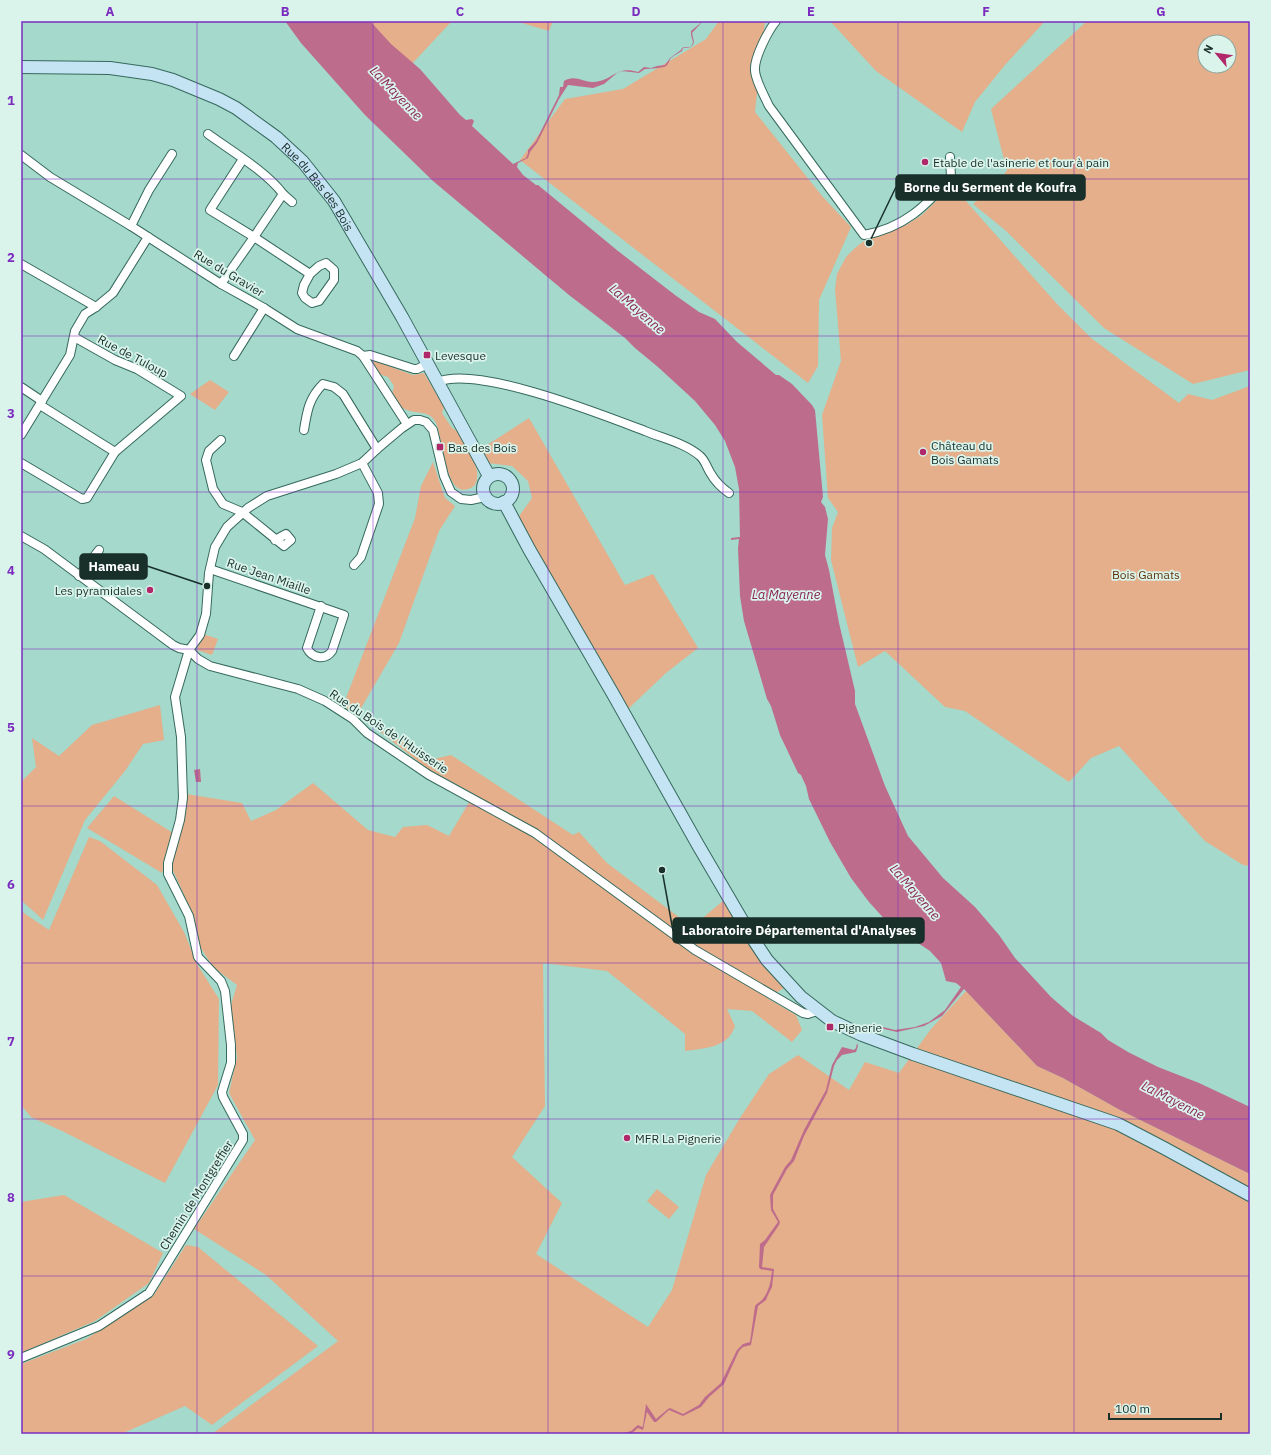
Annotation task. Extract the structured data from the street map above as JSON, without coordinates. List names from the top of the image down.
{
  "streets": {
    "main road": ["Rue du Bas des Bois"],
    "street": [
      "Rue du Gravier",
      "Rue de Tuloup",
      "Rue Jean Miaille",
      "Rue du Bois de l'Huisserie",
      "Chemin de Montgreffier"
    ]
  },
  "crossings": [
    ["Rue du Bois de l'Huisserie", "Chemin de Montgreffier"]
  ],
  "water": ["La Mayenne"],
  "parks": ["Bois Gamats"],
  "places": {
    "other": [
      "Etable de l'asinerie et four à pain",
      "Borne du Serment de Koufra",
      "Château du Bois Gamats",
      "Hameau",
      "Les pyramidales",
      "Laboratoire Départemental d'Analyses",
      "MFR La Pignerie"
    ],
    "transit": ["Levesque", "Bas des Bois", "Pignerie"]
  },
  "scale_bar": "100 m",
  "north": "top left",
  "grid": {
    "columns": [
      "A",
      "B",
      "C",
      "D",
      "E",
      "F",
      "G"
    ],
    "rows": [
      "1",
      "2",
      "3",
      "4",
      "5",
      "6",
      "7",
      "8",
      "9"
    ]
  }
}
